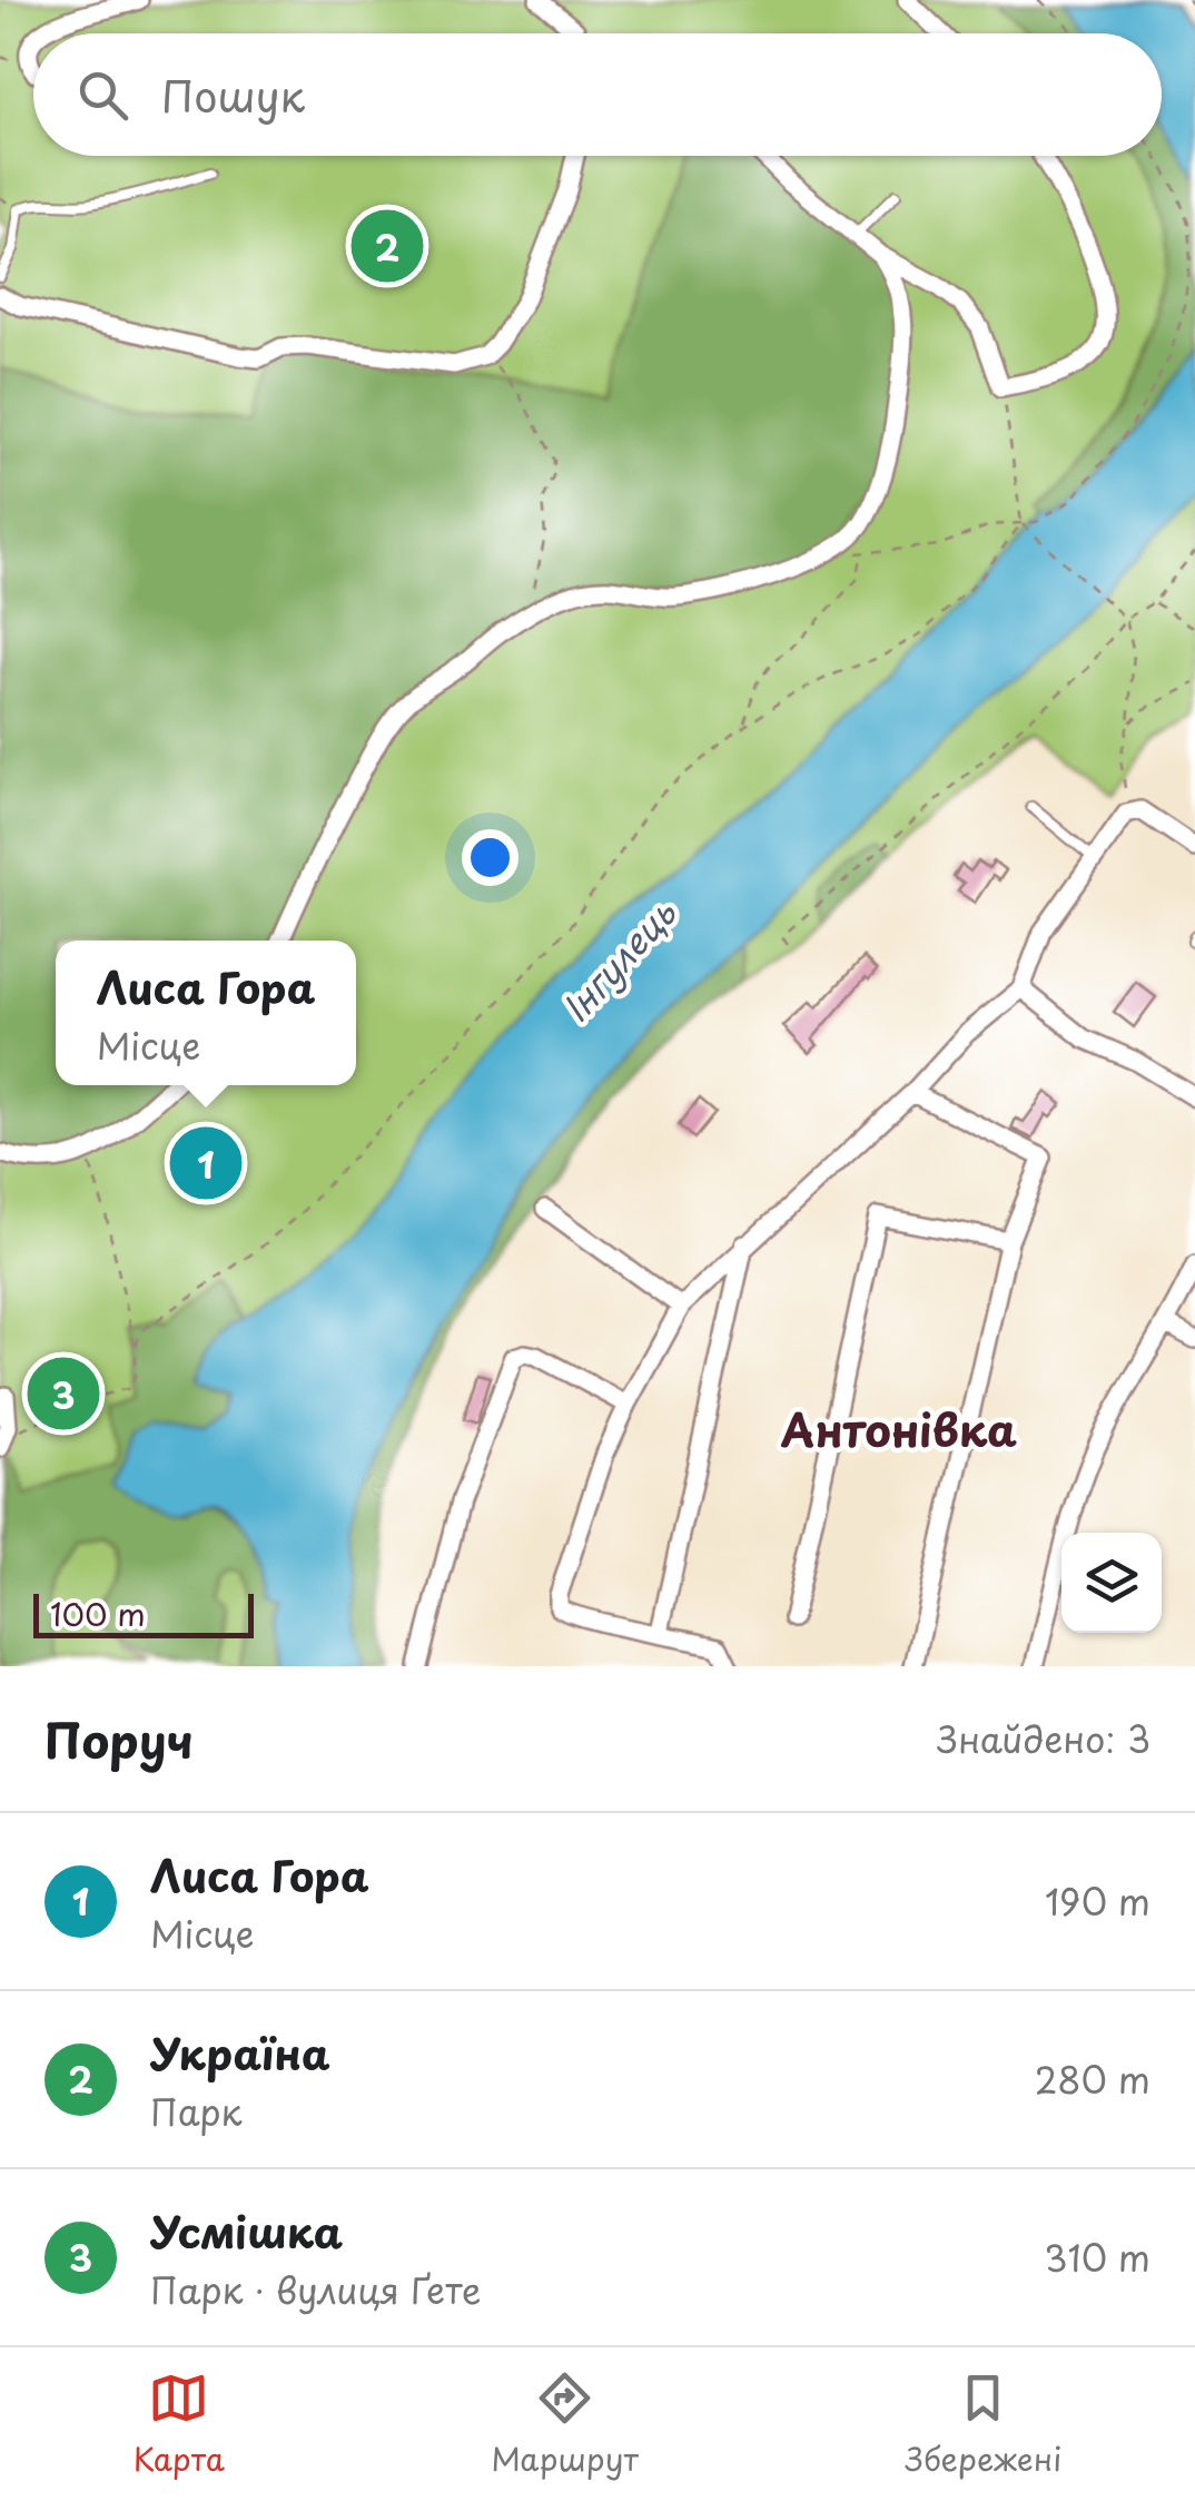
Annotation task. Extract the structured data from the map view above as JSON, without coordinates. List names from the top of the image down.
{
  "districts": ["Антонівка"],
  "water": ["Інгулець"],
  "scale_bar": "100 m",
  "page": {
    "search": "Пошук",
    "pins": ["2", "1", "3"],
    "popup": ["Лиса Гора", "Місце"],
    "scale": "100 m",
    "heading": ["Поруч", "Знайдено: 3"],
    "list": [
      {
        "mark": "1",
        "name": "Лиса Гора",
        "note": "Місце",
        "value": "190 m"
      },
      {
        "mark": "2",
        "name": "Україна",
        "note": "Парк",
        "value": "280 m"
      },
      {
        "mark": "3",
        "name": "Усмішка",
        "note": "Парк · вулиця Ґете",
        "value": "310 m"
      }
    ],
    "nav": ["Карта", "Маршрут", "Збережені"]
  }
}
